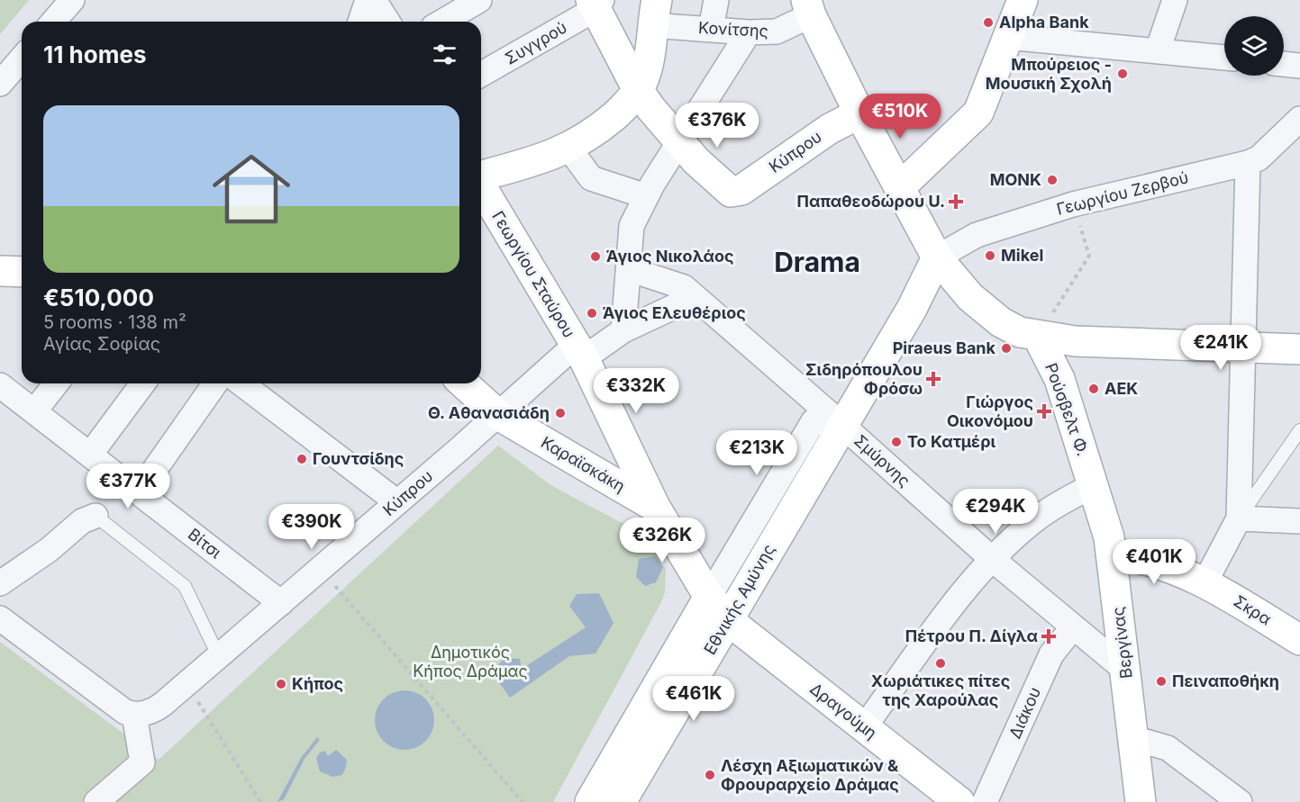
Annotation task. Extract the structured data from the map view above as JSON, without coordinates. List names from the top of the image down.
{
  "streets": {
    "main road": [
      "Κύπρου",
      "Γεωργίου Σταύρου",
      "Ρούσβελτ Φ.",
      "Καραϊσκάκη",
      "Εθνικής Αμύνης",
      "Σκρα",
      "Βεργίνας",
      "Δραγούμη"
    ],
    "street": [
      "Κονίτσης",
      "Συγγρού",
      "Γεωργίου Ζερβού",
      "Σμύρνης",
      "Βίτσι",
      "Διάκου"
    ]
  },
  "crossings": [
    ["Κύπρου", "Γεωργίου Σταύρου"],
    ["Κύπρου", "Σμύρνης"],
    ["Κύπρου", "Καραϊσκάκη"],
    ["Κύπρου", "Βίτσι"],
    ["Γεωργίου Ζερβού", "Εθνικής Αμύνης"],
    ["Ρούσβελτ Φ.", "Βεργίνας"],
    ["Σμύρνης", "Εθνικής Αμύνης"],
    ["Σμύρνης", "Βεργίνας"],
    ["Σμύρνης", "Διάκου"],
    ["Καραϊσκάκη", "Εθνικής Αμύνης"],
    ["Καραϊσκάκη", "Δραγούμη"],
    ["Εθνικής Αμύνης", "Δραγούμη"],
    ["Σκρα", "Βεργίνας"]
  ],
  "districts": ["Drama"],
  "parks": ["Δημοτικός Κήπος Δράμας"],
  "places": {
    "other": [
      "Alpha Bank",
      "Μπούρειος - Μουσική Σχολή",
      "MONK",
      "Mikel",
      "Άγιος Νικολάος",
      "Άγιος Ελευθέριος",
      "Piraeus Bank",
      "ΑΕΚ",
      "Θ. Αθανασιάδη",
      "Το Κατμέρι",
      "Γουντσίδης",
      "Χωριάτικες πίτες της Χαρούλας",
      "Πειναποθήκη",
      "Κήπος",
      "Λέσχη Αξιωματικών & Φρουραρχείο Δράμας"
    ],
    "health": [
      "Παπαθεοδώρου U.",
      "Σιδηρόπουλου Φρόσω",
      "Γιώργος Οικονόμου",
      "Πέτρου Π. Δίγλα"
    ]
  },
  "page": {
    "heading": "11 homes",
    "list": [
      {
        "name": "€510,000",
        "note": "5 rooms · 138 m² · Αγίας Σοφίας"
      }
    ],
    "price": [
      "€510K",
      "€376K",
      "€241K",
      "€332K",
      "€213K",
      "€377K",
      "€294K",
      "€390K",
      "€326K",
      "€401K",
      "€461K"
    ]
  }
}
